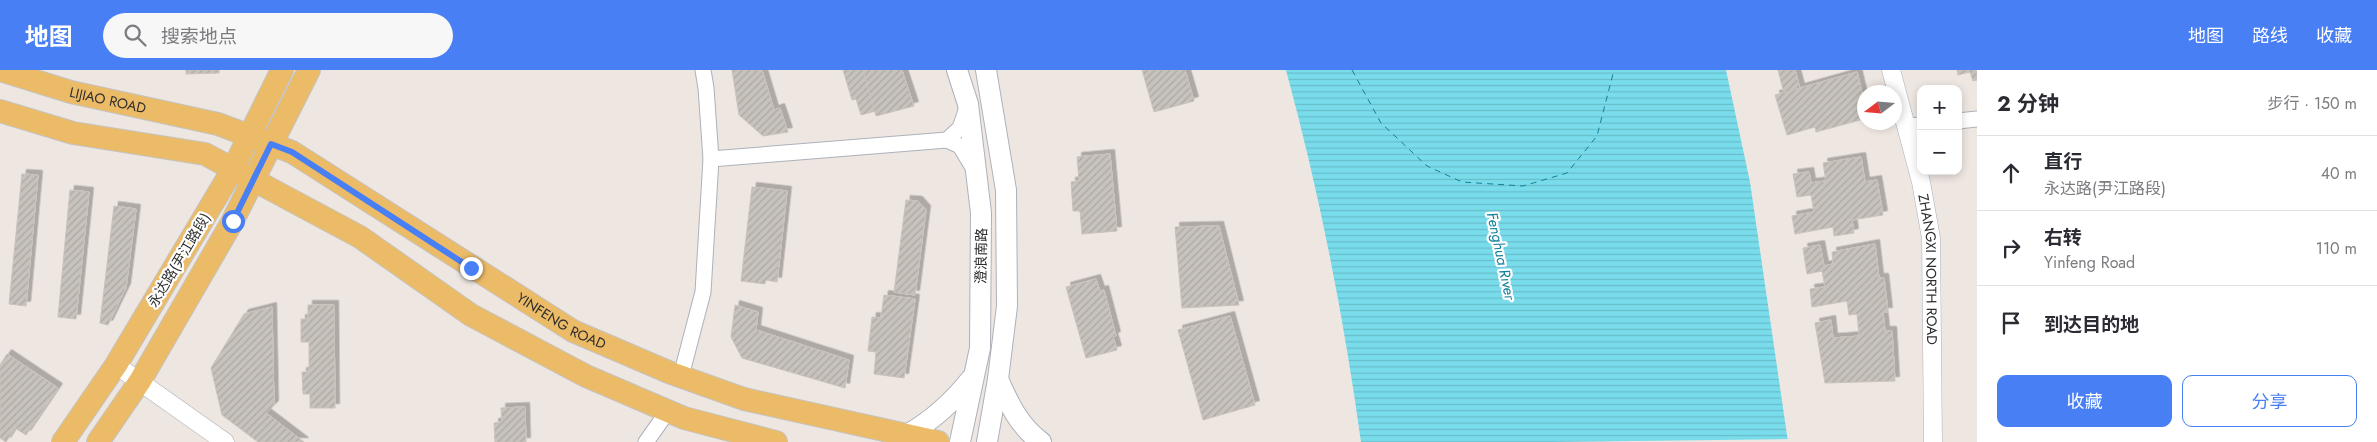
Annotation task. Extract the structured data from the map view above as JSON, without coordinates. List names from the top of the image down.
{
  "streets": {
    "main road": [
      "LIJIAO ROAD",
      "澄浪南路",
      "永达路(尹江路段)",
      "YINFENG ROAD"
    ],
    "street": ["ZHANGXI NORTH ROAD"]
  },
  "crossings": [
    ["LIJIAO ROAD", "YINFENG ROAD"],
    ["永达路(尹江路段)", "YINFENG ROAD"]
  ],
  "water": ["Fenghua Rıver"],
  "north": "left",
  "page": {
    "header": "地图",
    "search": "搜索地点",
    "nav": ["地图", "路线", "收藏"],
    "heading": ["2 分钟", "步行 · 150 m"],
    "map_buttons": ["+", "−"],
    "list": [
      ["直行", "永达路(尹江路段)", "40 m"],
      ["右转", "Yinfeng Road", "110 m"],
      "到达目的地"
    ],
    "buttons": ["收藏", "分享"]
  }
}
